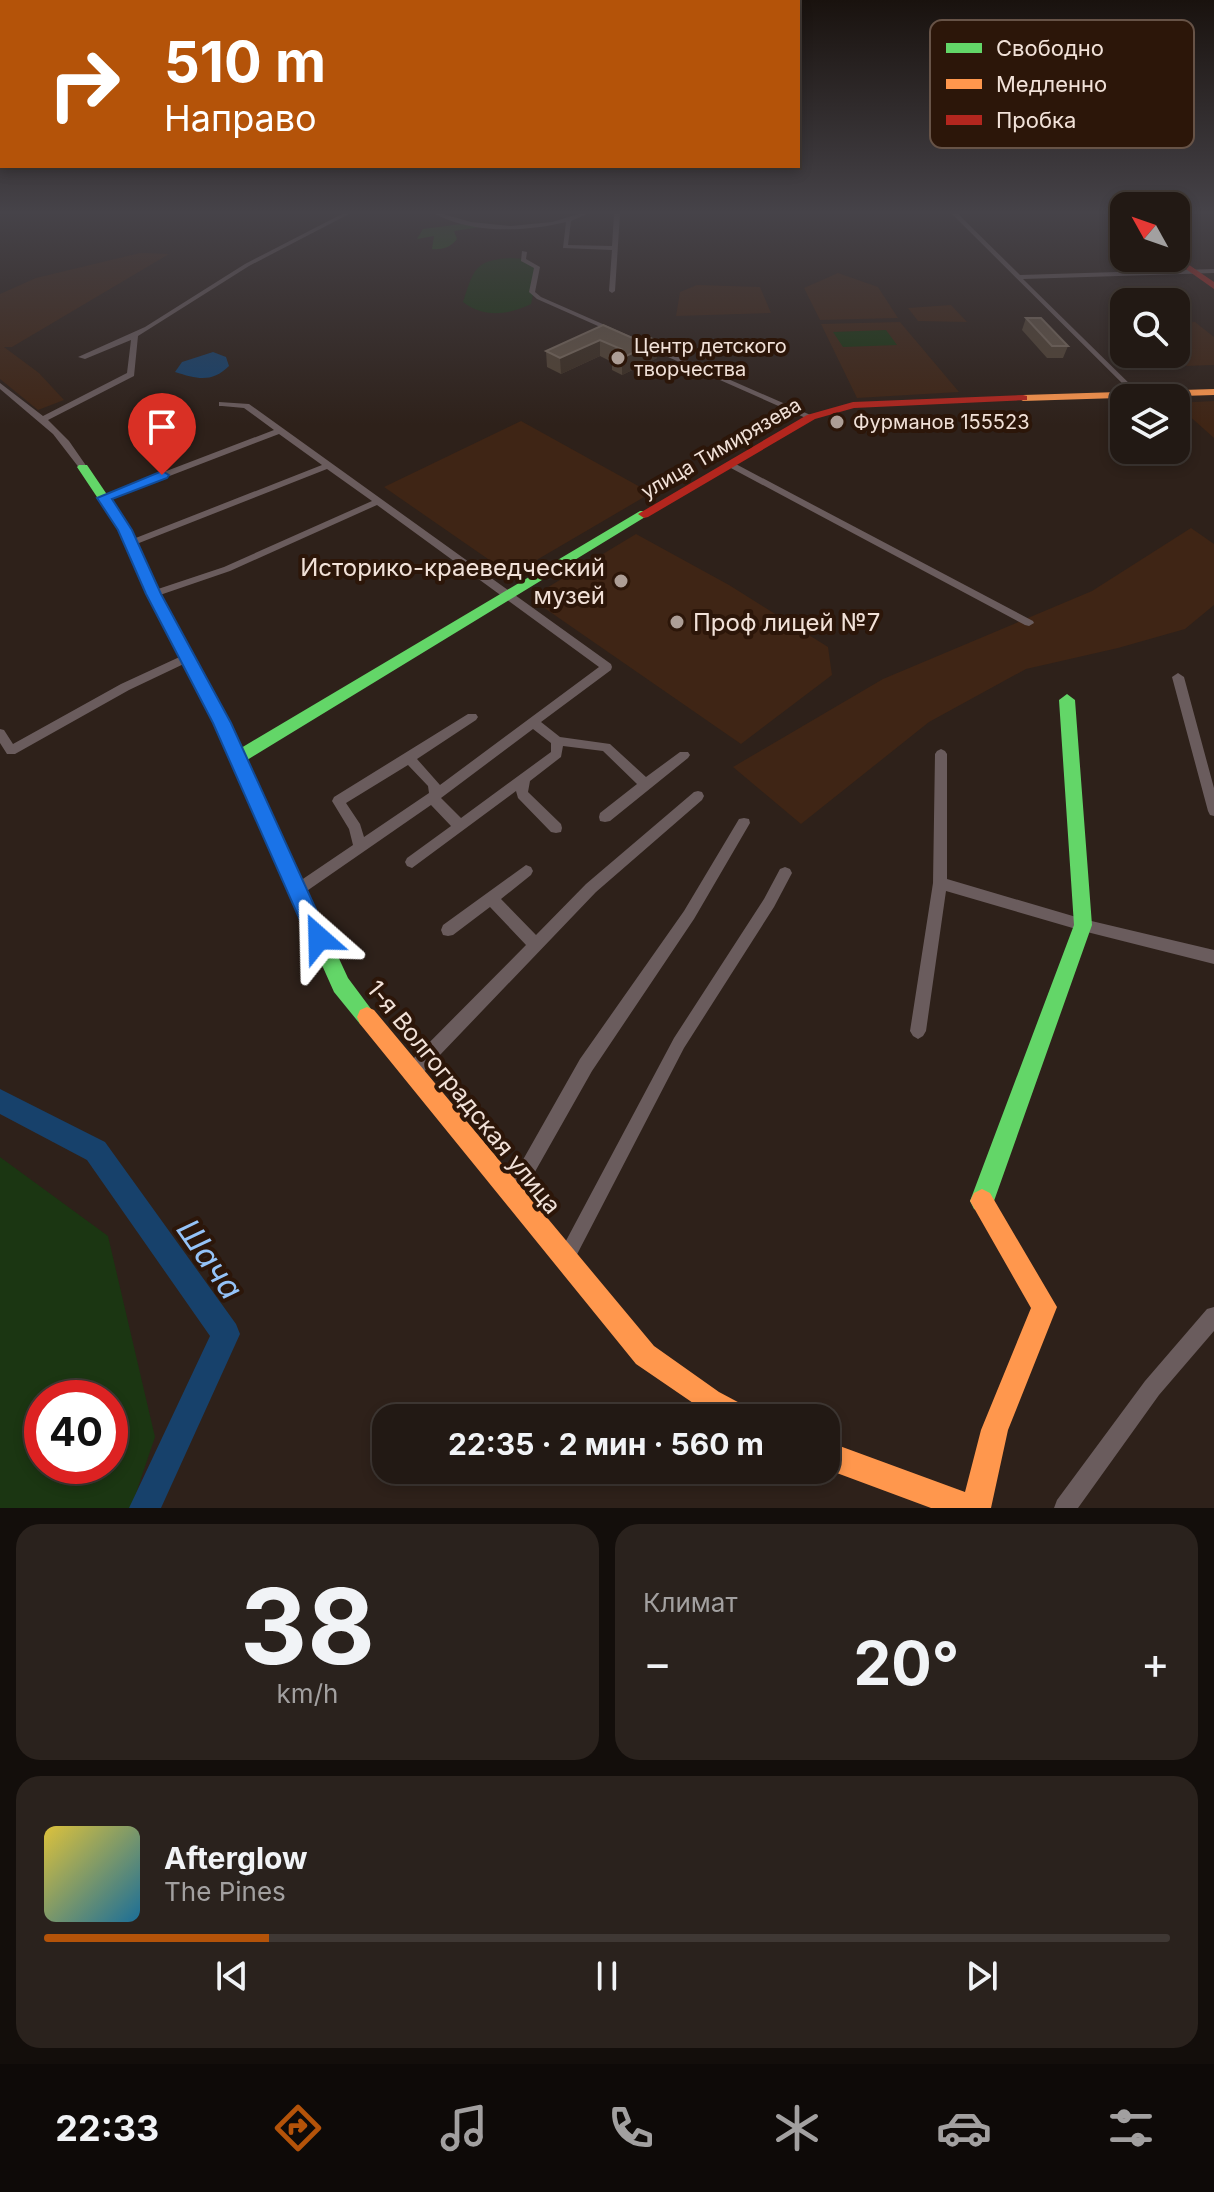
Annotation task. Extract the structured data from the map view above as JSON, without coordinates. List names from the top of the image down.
{
  "streets": {
    "street": ["улица Тимирязева", "1-я Волгоградская улица"]
  },
  "crossings": [
    ["улица Тимирязева", "1-я Волгоградская улица"]
  ],
  "water": ["Шача"],
  "places": [
    "Центр детского творчества",
    "Фурманов 155523",
    "Историко-краеведческий музей",
    "Проф лицей №7"
  ],
  "legend": ["Свободно", "Медленно", "Пробка"],
  "north": "top left",
  "page": {
    "turn": ["510 m", "Направо"],
    "limit": "40",
    "trip": "22:35 · 2 мин · 560 m",
    "tile": [
      ["38", "km/h"],
      "Климат"
    ],
    "heat": ["−", "20°", "+"],
    "song": ["Afterglow", "The Pines"],
    "tabs": "22:33"
  }
}
